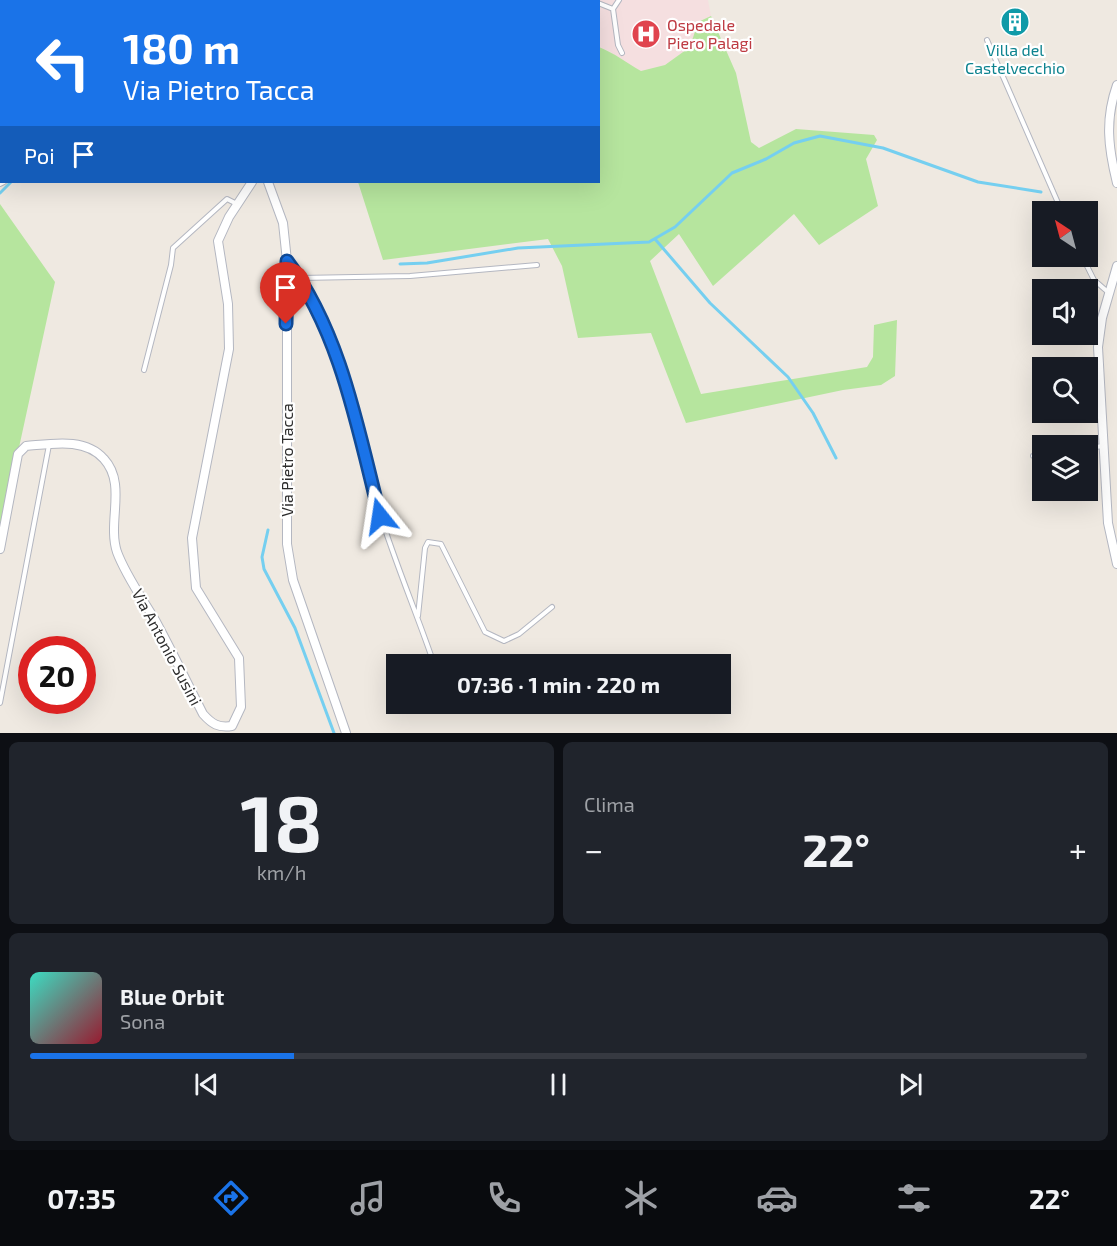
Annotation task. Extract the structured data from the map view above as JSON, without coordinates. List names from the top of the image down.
{
  "streets": {
    "street": ["Via Pietro Tacca", "Via Antonio Susini"]
  },
  "places": {
    "building": ["Villa del Castelvecchio"],
    "hospital": ["Ospedale Piero Palagi"]
  },
  "north": "top left",
  "page": {
    "turn": ["180 m", "Via Pietro Tacca"],
    "then": "Poi",
    "limit": "20",
    "trip": "07:36 · 1 min · 220 m",
    "tile": [
      ["18", "km/h"],
      "Clima"
    ],
    "heat": ["−", "22°", "+"],
    "song": ["Blue Orbit", "Sona"],
    "tabs": ["07:35", "22°"]
  }
}
